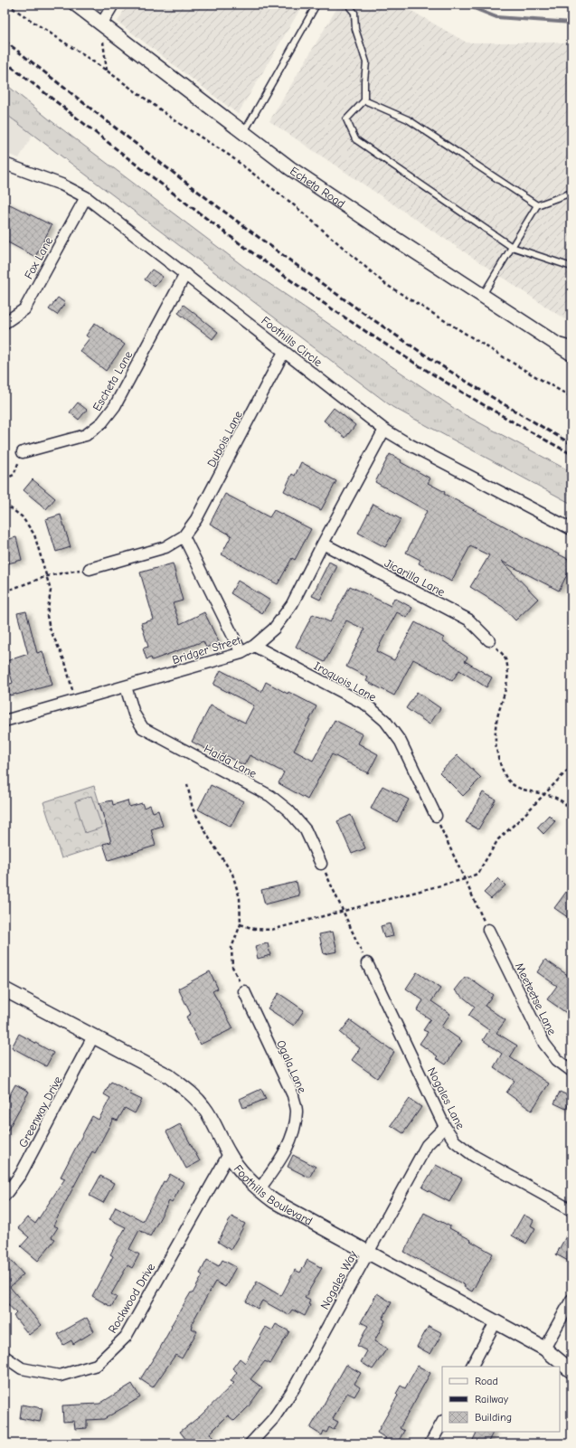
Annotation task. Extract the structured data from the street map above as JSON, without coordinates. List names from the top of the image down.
{
  "streets": {
    "street": [
      "Echeta Road",
      "Fox Lane",
      "Foothills Circle",
      "Escheta Lane",
      "Dubois Lane",
      "Jicarilla Lane",
      "Bridger Street",
      "Iroquois Lane",
      "Haida Lane",
      "Meeteetse Lane",
      "Ogala Lane",
      "Nogales Lane",
      "Greenway Drive",
      "Foothills Boulevard",
      "Nogales Way",
      "Rockwood Drive"
    ]
  },
  "crossings": [
    ["Fox Lane", "Foothills Circle"],
    ["Foothills Circle", "Escheta Lane"],
    ["Foothills Circle", "Dubois Lane"],
    ["Foothills Circle", "Bridger Street"],
    ["Jicarilla Lane", "Bridger Street"],
    ["Bridger Street", "Iroquois Lane"],
    ["Bridger Street", "Haida Lane"],
    ["Ogala Lane", "Foothills Boulevard"],
    ["Nogales Lane", "Nogales Way"],
    ["Greenway Drive", "Foothills Boulevard"],
    ["Foothills Boulevard", "Nogales Way"],
    ["Foothills Boulevard", "Rockwood Drive"]
  ],
  "legend": ["Road", "Railway", "Building"]
}
